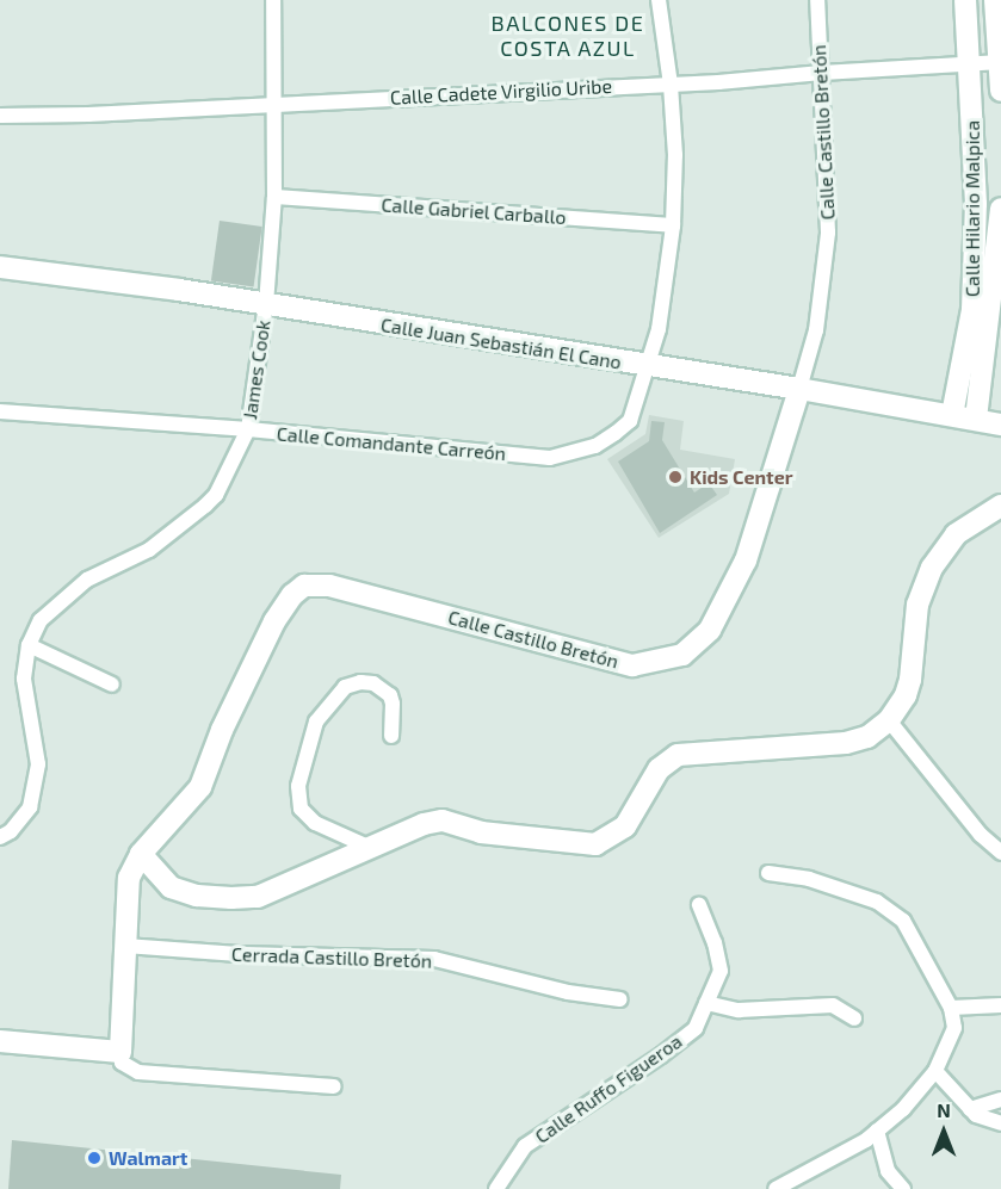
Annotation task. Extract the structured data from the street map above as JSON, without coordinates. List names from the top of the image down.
{
  "streets": {
    "street": [
      "Calle Cadete Virgilio Uribe",
      "Calle Castillo Bretón",
      "Calle Hilario Malpica",
      "Calle Gabriel Carballo",
      "Calle Juan Sebastián El Cano",
      "James Cook",
      "Calle Comandante Carreón",
      "Cerrada Castillo Bretón",
      "Calle Ruffo Figueroa"
    ]
  },
  "crossings": [
    ["Calle Cadete Virgilio Uribe", "Calle Castillo Bretón"],
    ["Calle Cadete Virgilio Uribe", "Calle Hilario Malpica"],
    ["Calle Cadete Virgilio Uribe", "James Cook"],
    ["Calle Cadete Virgilio Uribe", "Calle Comandante Carreón"],
    ["Calle Castillo Bretón", "Calle Juan Sebastián El Cano"],
    ["Calle Castillo Bretón", "Cerrada Castillo Bretón"],
    ["Calle Hilario Malpica", "Calle Juan Sebastián El Cano"],
    ["Calle Gabriel Carballo", "James Cook"],
    ["Calle Gabriel Carballo", "Calle Comandante Carreón"],
    ["Calle Juan Sebastián El Cano", "James Cook"],
    ["Calle Juan Sebastián El Cano", "Calle Comandante Carreón"],
    ["James Cook", "Calle Comandante Carreón"]
  ],
  "districts": ["BALCONES DE COSTA AZUL"],
  "places": ["Kids Center", "Walmart"],
  "north": "top"
}
